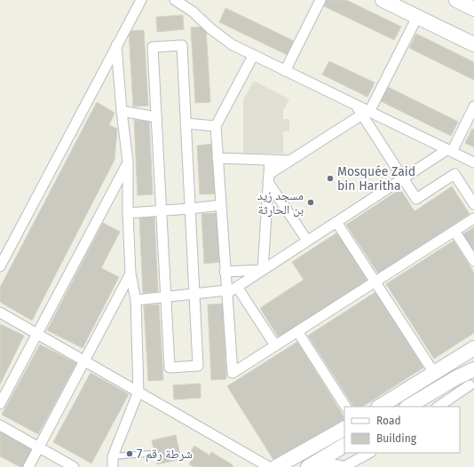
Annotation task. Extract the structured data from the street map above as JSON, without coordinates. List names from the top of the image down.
{
  "places": ["Mosquée Zaid bin Haritha", "مسجد زيد بن الحارثة", "شرطة رقم 7"],
  "legend": ["Road", "Building"]
}
